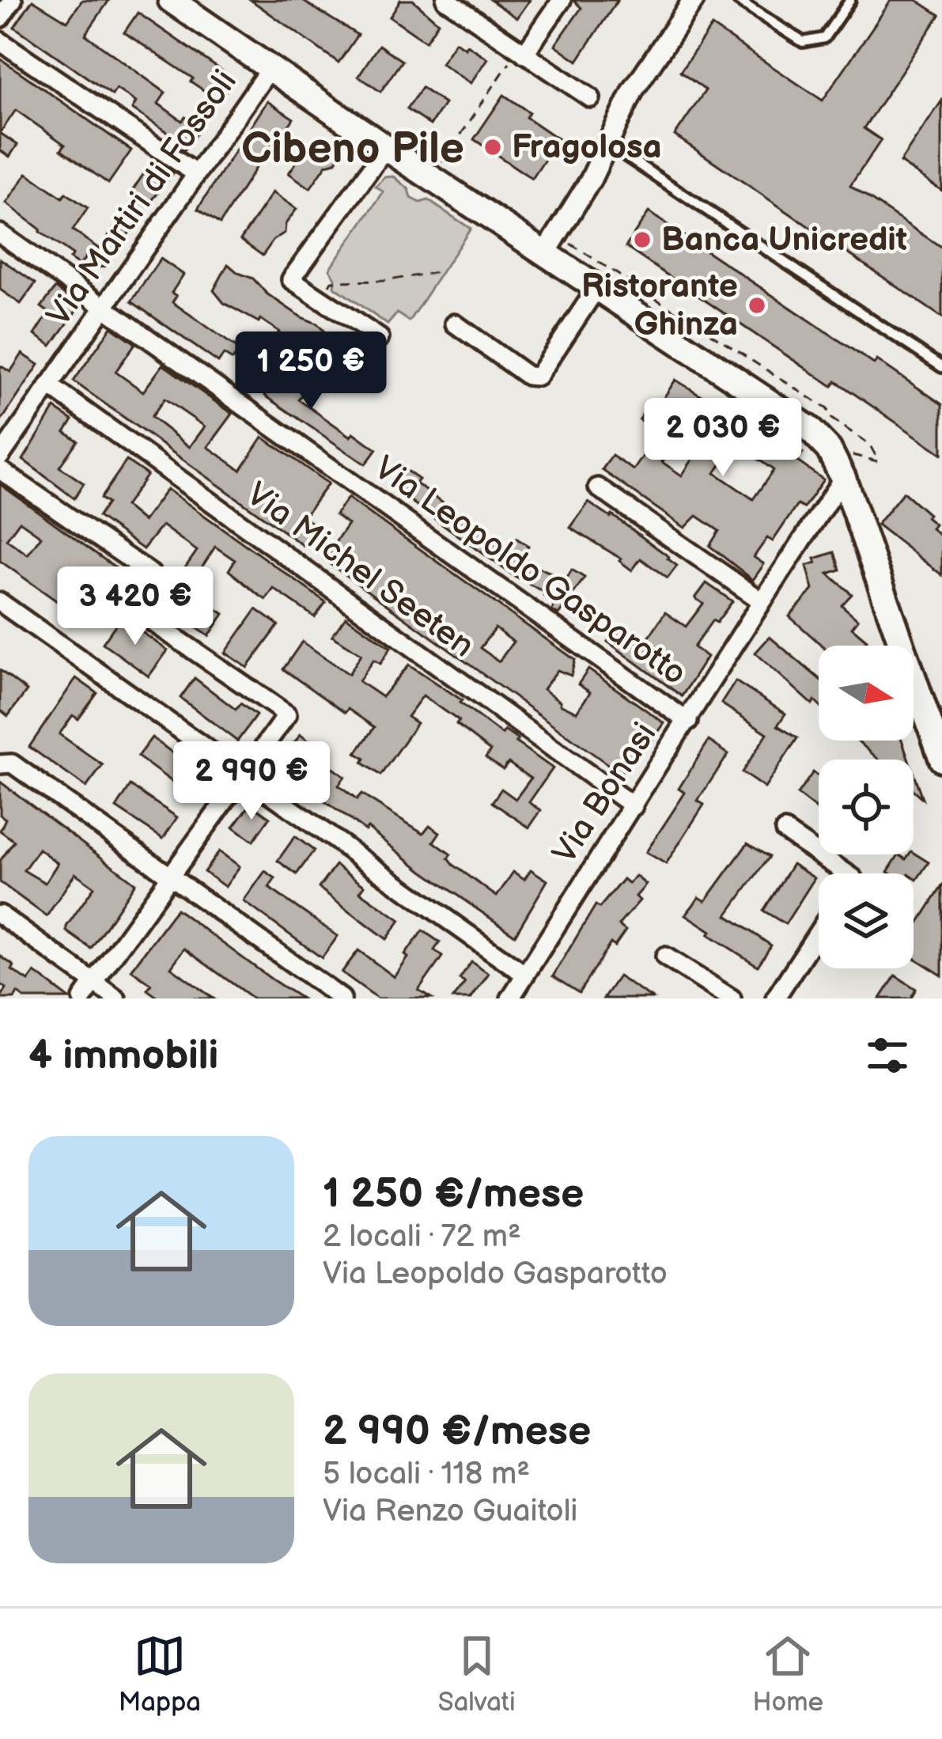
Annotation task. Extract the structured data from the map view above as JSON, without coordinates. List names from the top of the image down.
{
  "streets": {
    "street": [
      "Via Martiri di Fossoli",
      "Via Michel Seeten",
      "Via Leopoldo Gasparotto",
      "Via Bonasi"
    ]
  },
  "crossings": [
    ["Via Martiri di Fossoli", "Via Michel Seeten"],
    ["Via Martiri di Fossoli", "Via Leopoldo Gasparotto"],
    ["Via Michel Seeten", "Via Bonasi"],
    ["Via Leopoldo Gasparotto", "Via Bonasi"]
  ],
  "districts": ["Cibeno Pile"],
  "places": ["Fragolosa", "Banca Unicredit", "Ristorante Ghinza"],
  "north": "right",
  "page": {
    "price": [
      "1 250 €",
      "2 030 €",
      "3 420 €",
      "2 990 €"
    ],
    "heading": "4 immobili",
    "list": [
      {
        "name": "1 250 €/mese",
        "note": "2 locali · 72 m² · Via Leopoldo Gasparotto"
      },
      {
        "name": "2 990 €/mese",
        "note": "5 locali · 118 m² · Via Renzo Guaitoli"
      }
    ],
    "tabs": ["Mappa", "Salvati", "Home"]
  }
}
